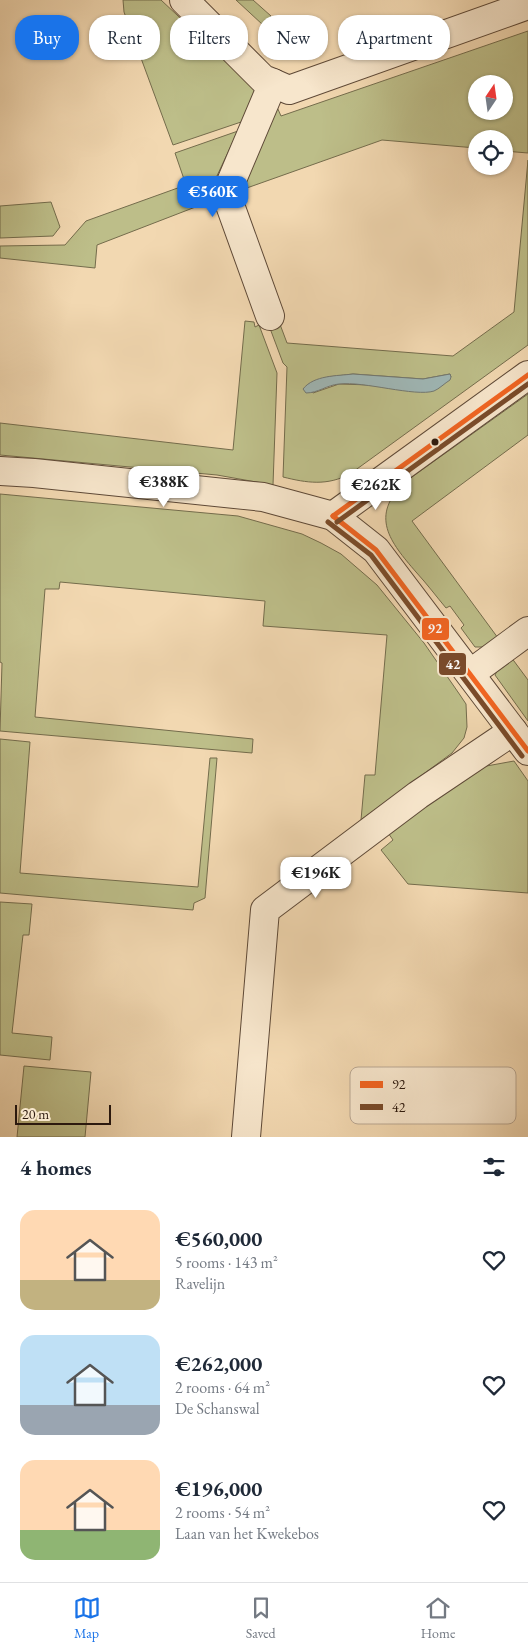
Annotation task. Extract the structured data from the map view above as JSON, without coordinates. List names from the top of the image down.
{
  "lines": ["transit line 92", "transit line 42"],
  "legend": ["92", "42"],
  "scale_bar": "20 m",
  "north": "top",
  "page": {
    "chip": [
      "Buy",
      "Rent",
      "Filters",
      "New",
      "Apartment"
    ],
    "price": [
      "€560K",
      "€388K",
      "€262K",
      "€196K"
    ],
    "scale": "20 m",
    "heading": "4 homes",
    "list": [
      {
        "name": "€560,000",
        "note": "5 rooms · 143 m² · Ravelijn"
      },
      {
        "name": "€262,000",
        "note": "2 rooms · 64 m² · De Schanswal"
      },
      {
        "name": "€196,000",
        "note": "2 rooms · 54 m² · Laan van het Kwekebos"
      }
    ],
    "tabs": ["Map", "Saved", "Home"]
  }
}
